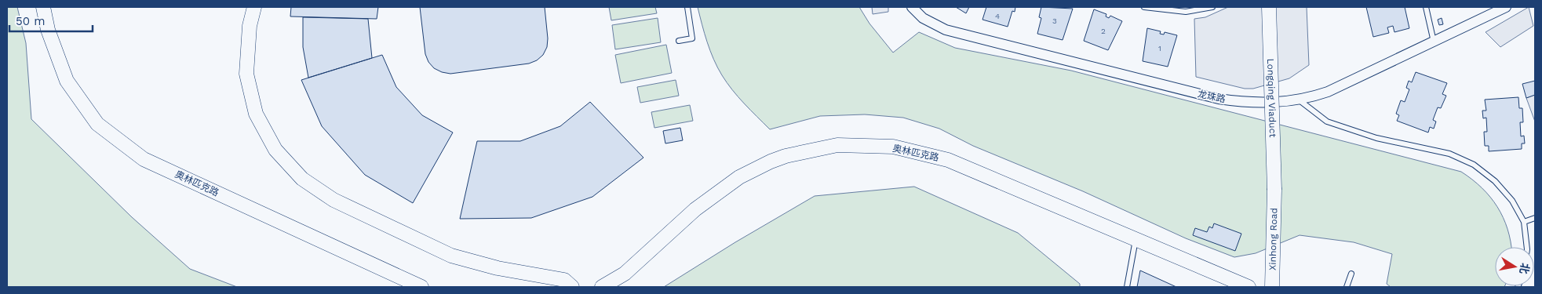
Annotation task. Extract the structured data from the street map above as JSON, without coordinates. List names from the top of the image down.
{
  "streets": {
    "street": [
      "龙珠路",
      "Longqing Viaduct",
      "奥林匹克路",
      "Xinhong Road"
    ]
  },
  "crossings": [
    ["Longqing Viaduct", "Xinhong Road"]
  ],
  "house_numbers": [
    "4",
    "3",
    "2",
    "1"
  ],
  "scale_bar": "50 m",
  "north": "right"
}
